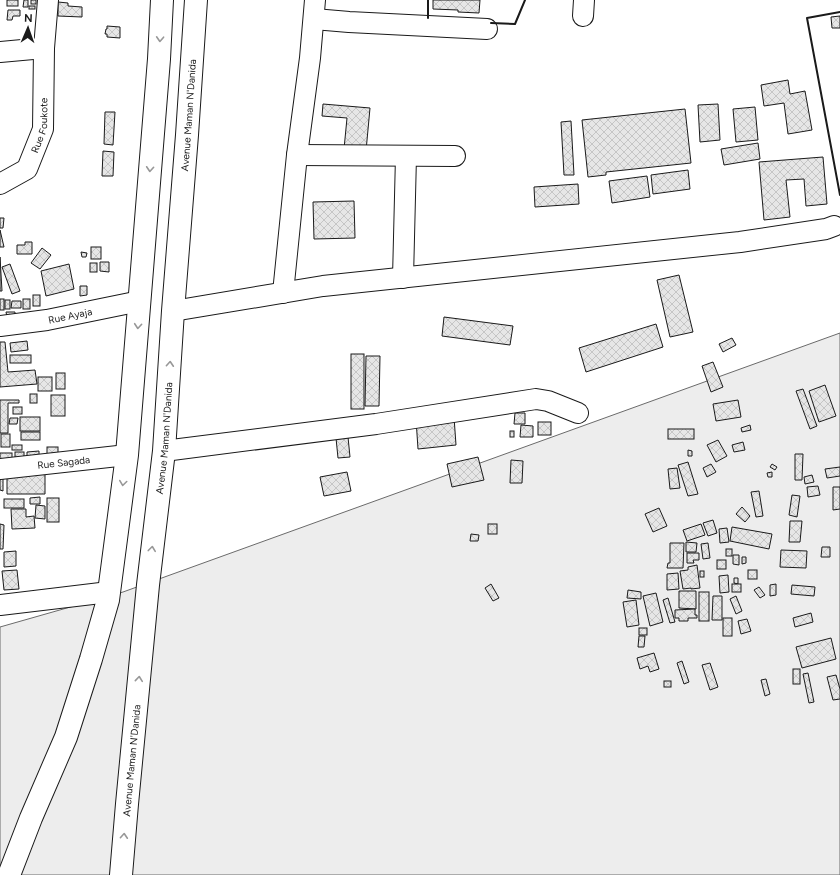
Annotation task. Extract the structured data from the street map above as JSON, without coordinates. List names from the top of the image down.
{
  "streets": {
    "highway": ["Avenue Maman N'Danida"],
    "street": ["Rue Foukote", "Rue Ayaja", "Rue Sagada"]
  },
  "north": "top"
}
